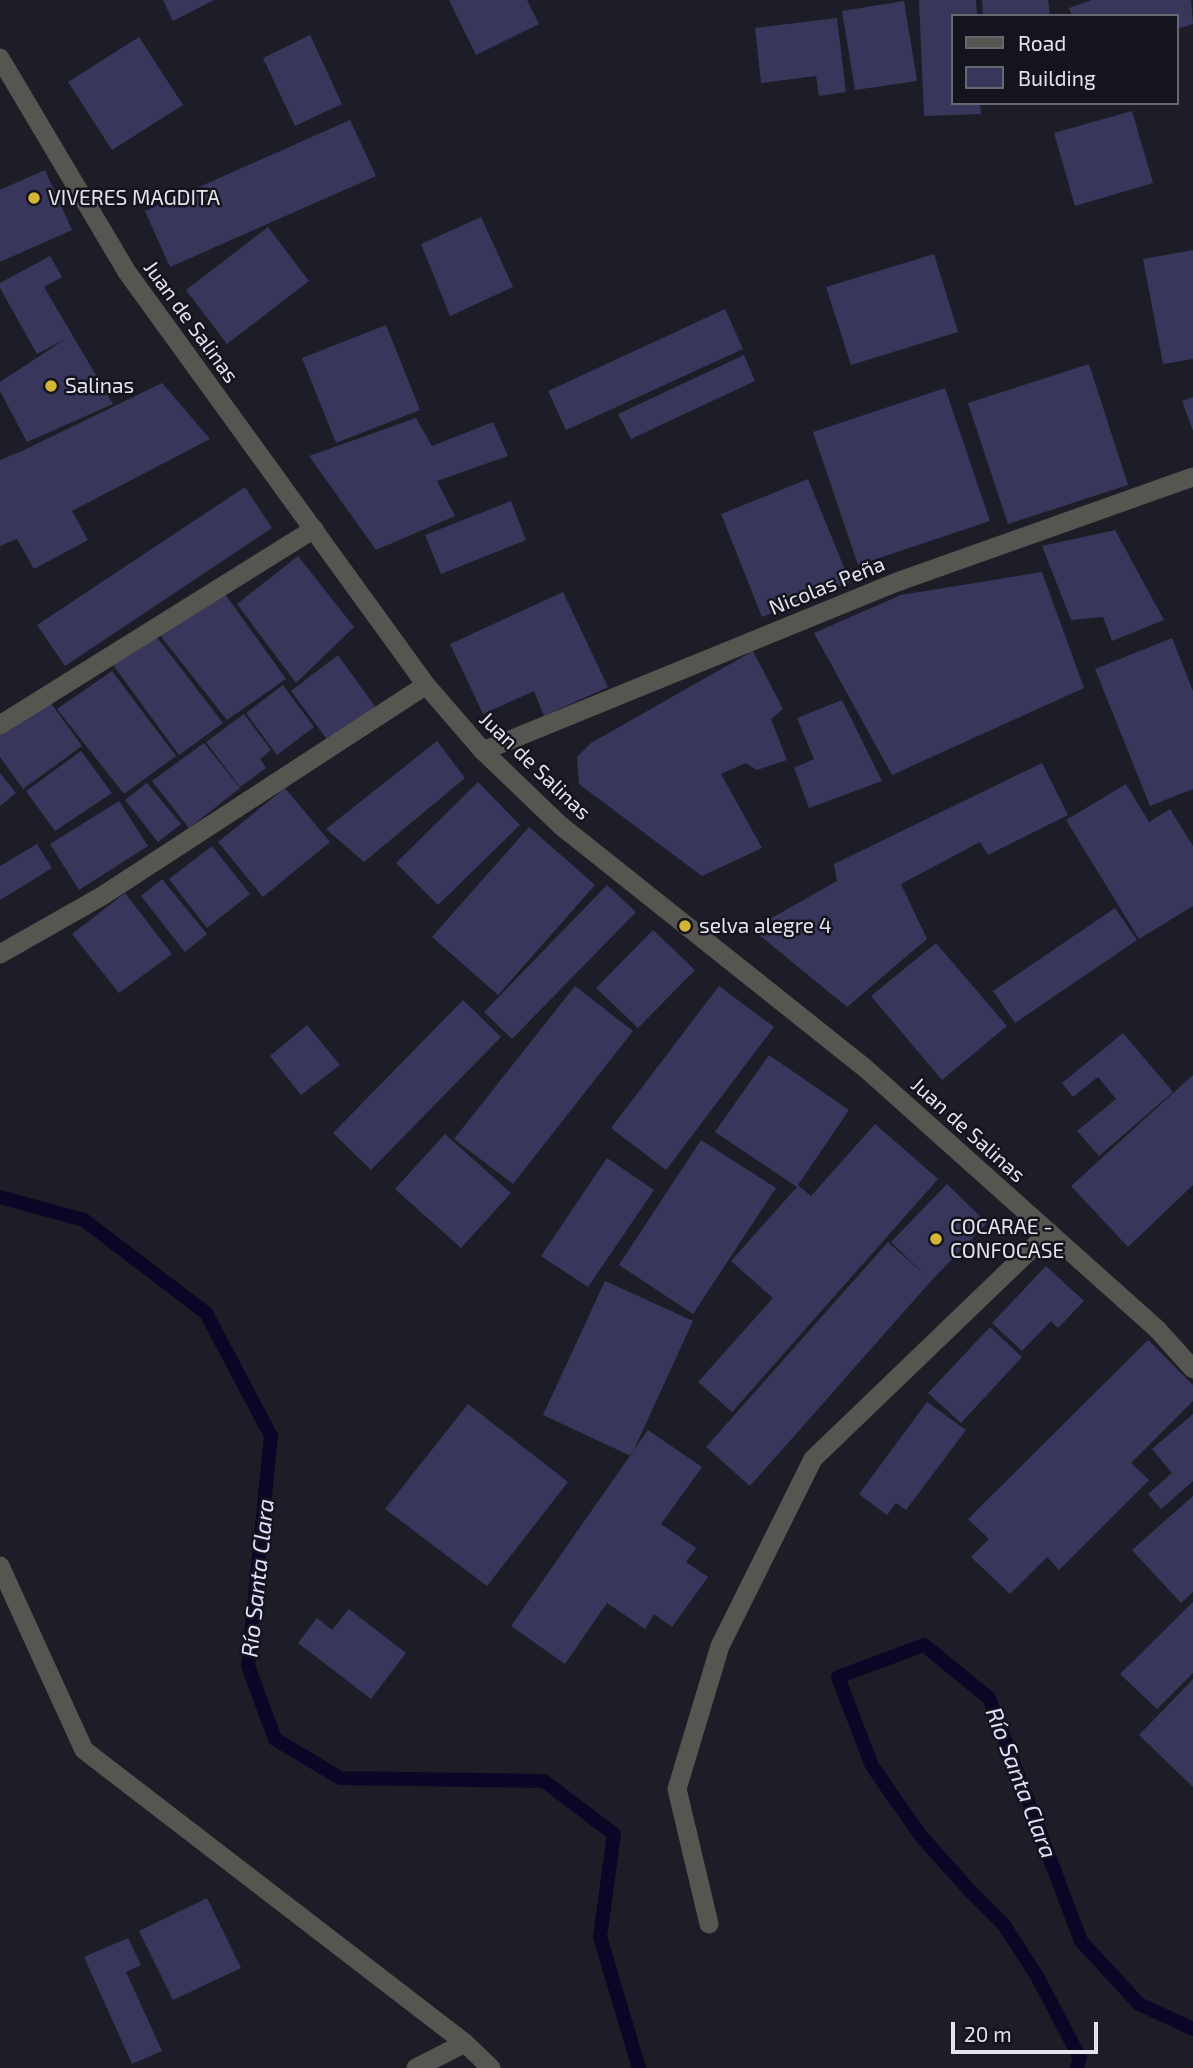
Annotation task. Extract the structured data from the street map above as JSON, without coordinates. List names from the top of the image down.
{
  "streets": {
    "street": ["Juan de Salinas", "Nicolas Peña"]
  },
  "crossings": [
    ["Juan de Salinas", "Nicolas Peña"]
  ],
  "water": ["Río Santa Clara"],
  "places": [
    "VIVERES MAGDITA",
    "Salinas",
    "selva alegre 4",
    "COCARAE - CONFOCASE"
  ],
  "legend": ["Road", "Building"],
  "scale_bar": "20 m"
}
